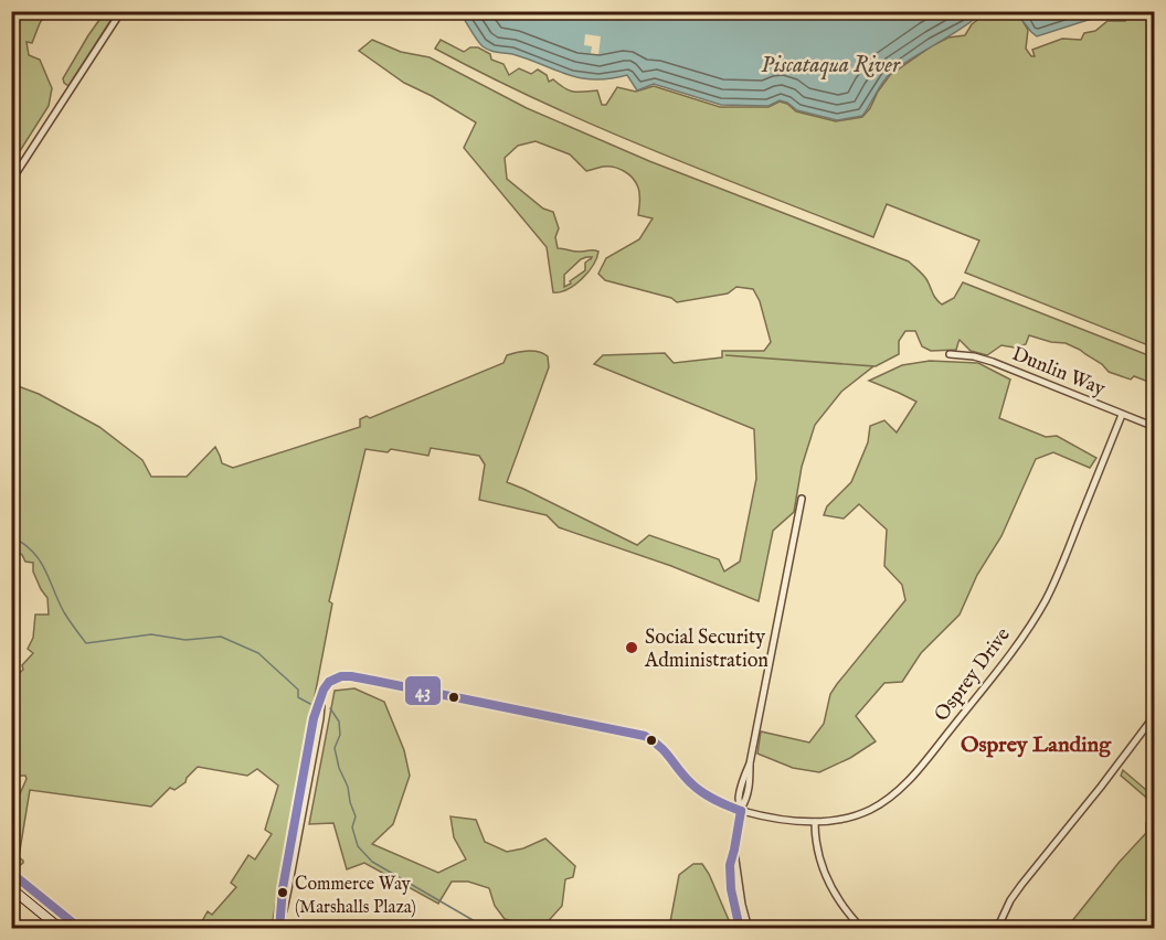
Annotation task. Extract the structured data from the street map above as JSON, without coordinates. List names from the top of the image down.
{
  "streets": {
    "street": ["Dunlin Way", "Osprey Drive"]
  },
  "crossings": [
    ["Dunlin Way", "Osprey Drive"]
  ],
  "districts": ["Osprey Landing"],
  "water": ["Piscataqua River"],
  "places": ["Social Security Administration", "Commerce Way (Marshalls Plaza)"],
  "lines": ["transit line 43"]
}
